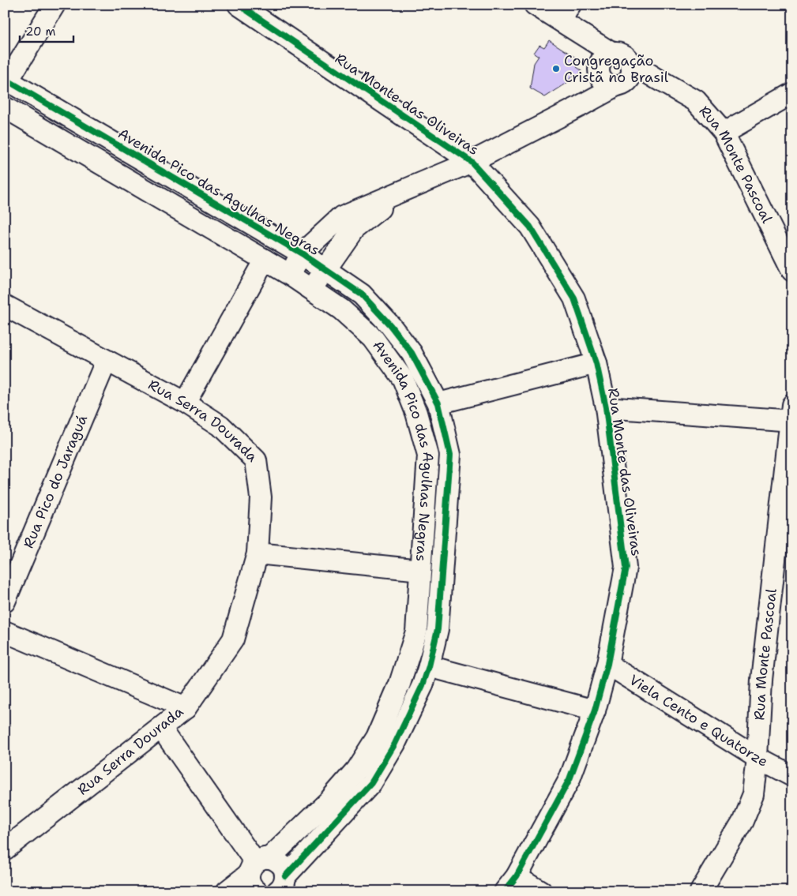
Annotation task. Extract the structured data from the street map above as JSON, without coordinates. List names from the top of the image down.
{
  "streets": {
    "street": [
      "Rua Monte das Oliveiras",
      "Rua Monte Pascoal",
      "Avenida Pico das Agulhas Negras",
      "Rua Serra Dourada",
      "Rua Pico do Jaraguá",
      "Viela Cento e Quatorze"
    ]
  },
  "crossings": [
    ["Rua Monte das Oliveiras", "Viela Cento e Quatorze"],
    ["Rua Monte Pascoal", "Viela Cento e Quatorze"],
    ["Rua Serra Dourada", "Rua Pico do Jaraguá"]
  ],
  "places": ["Congregação Cristã no Brasil"],
  "scale_bar": "20 m"
}
